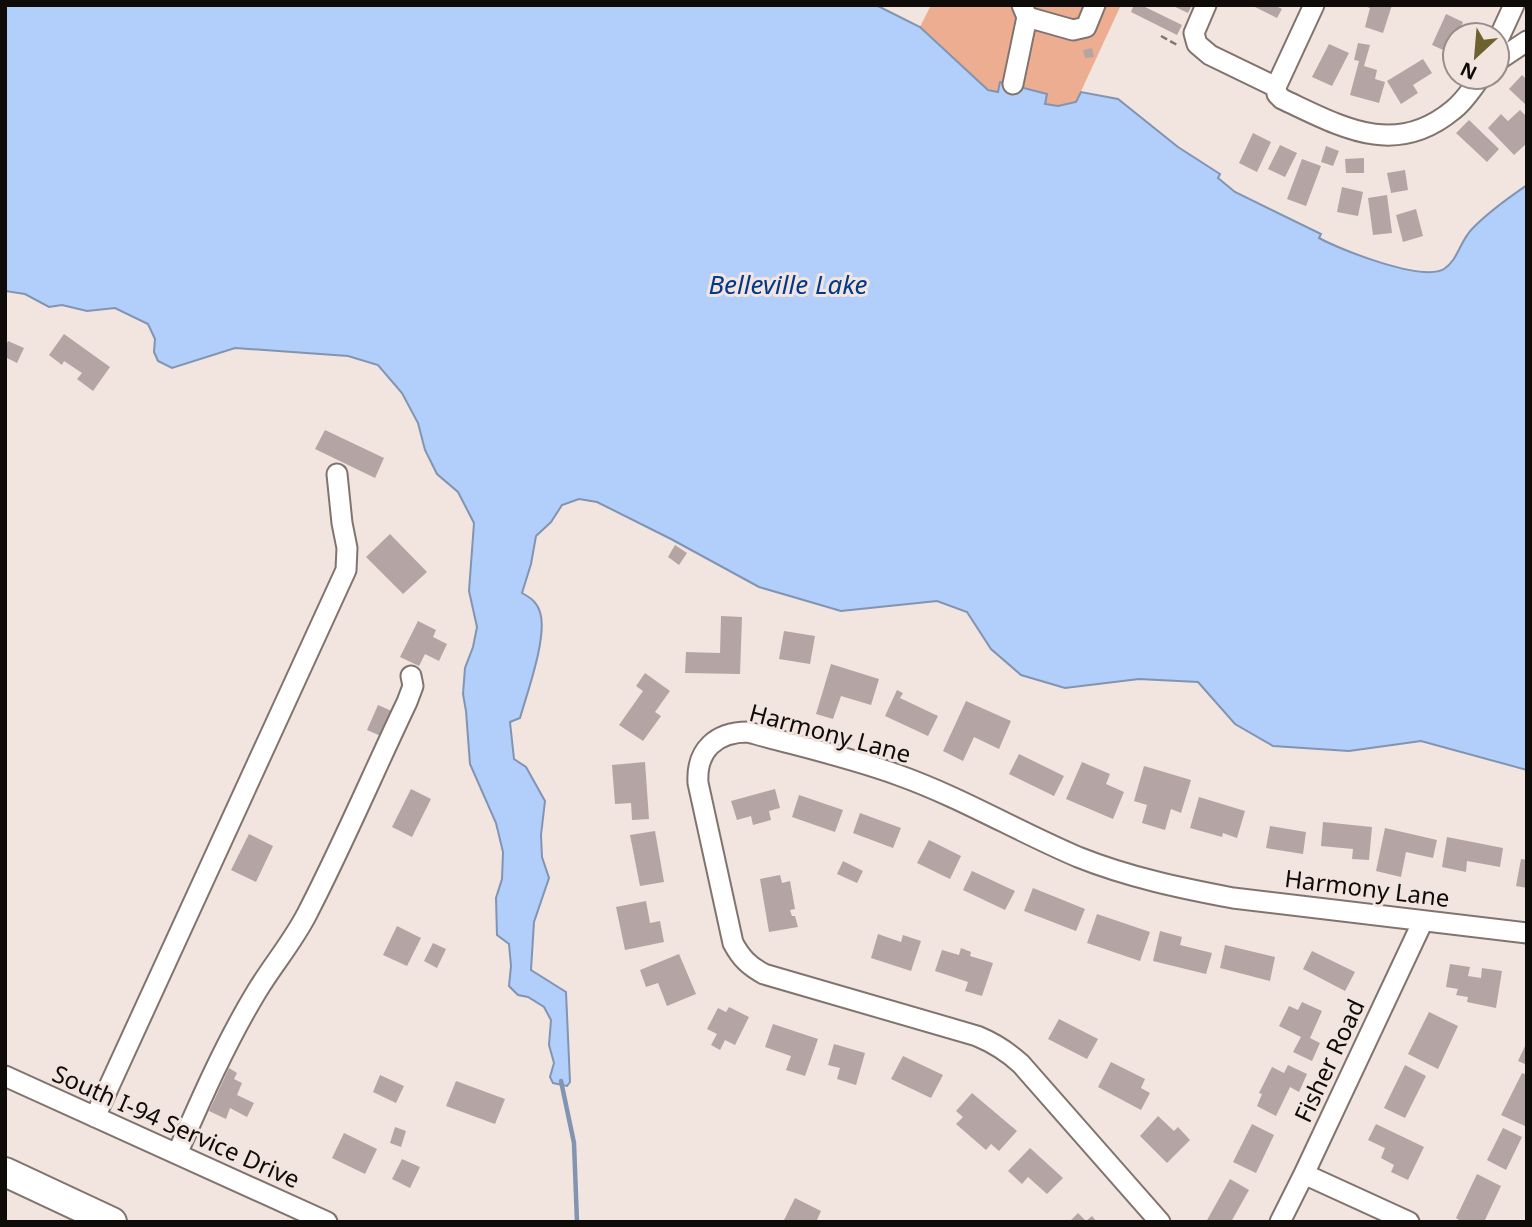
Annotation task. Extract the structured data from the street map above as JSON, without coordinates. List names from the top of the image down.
{
  "streets": {
    "street": ["Harmony Lane", "Fisher Road", "South I-94 Service Drive"]
  },
  "crossings": [
    ["Harmony Lane", "Fisher Road"]
  ],
  "water": ["Belleville Lake"],
  "north": "bottom left"
}
